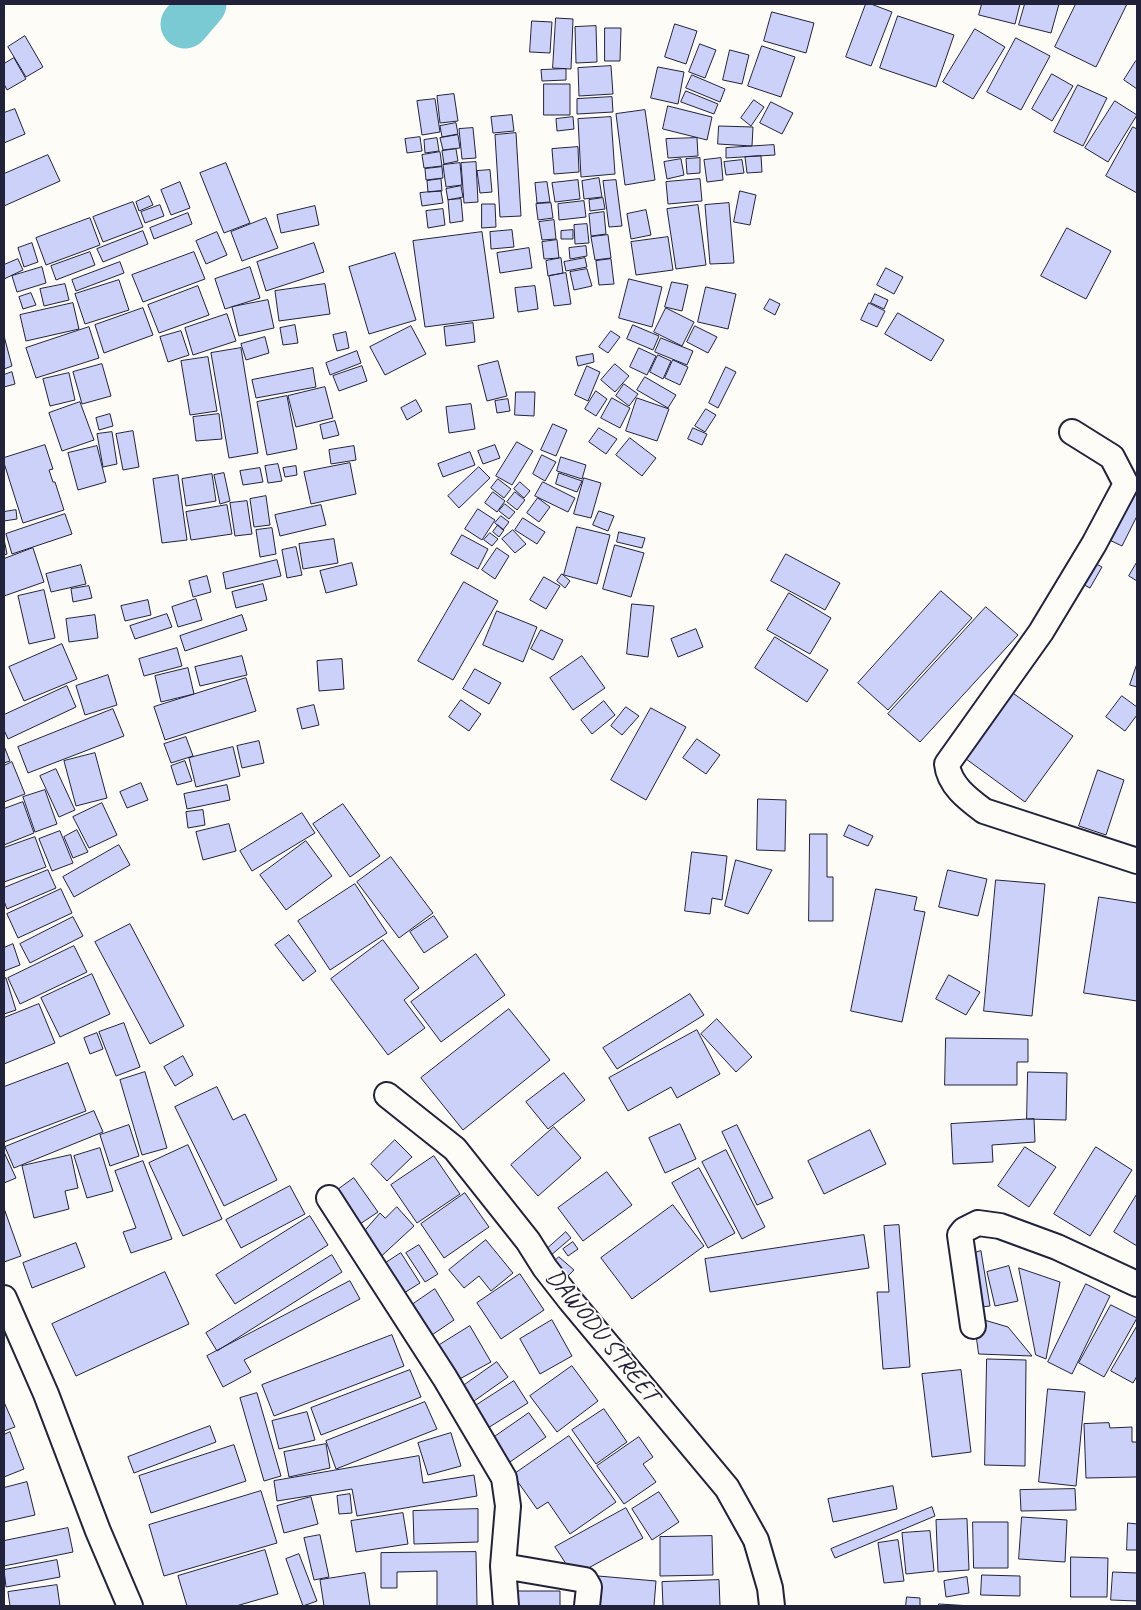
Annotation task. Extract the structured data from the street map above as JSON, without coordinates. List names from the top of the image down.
{
  "streets": {
    "street": ["DAWODU STREET"]
  }
}
